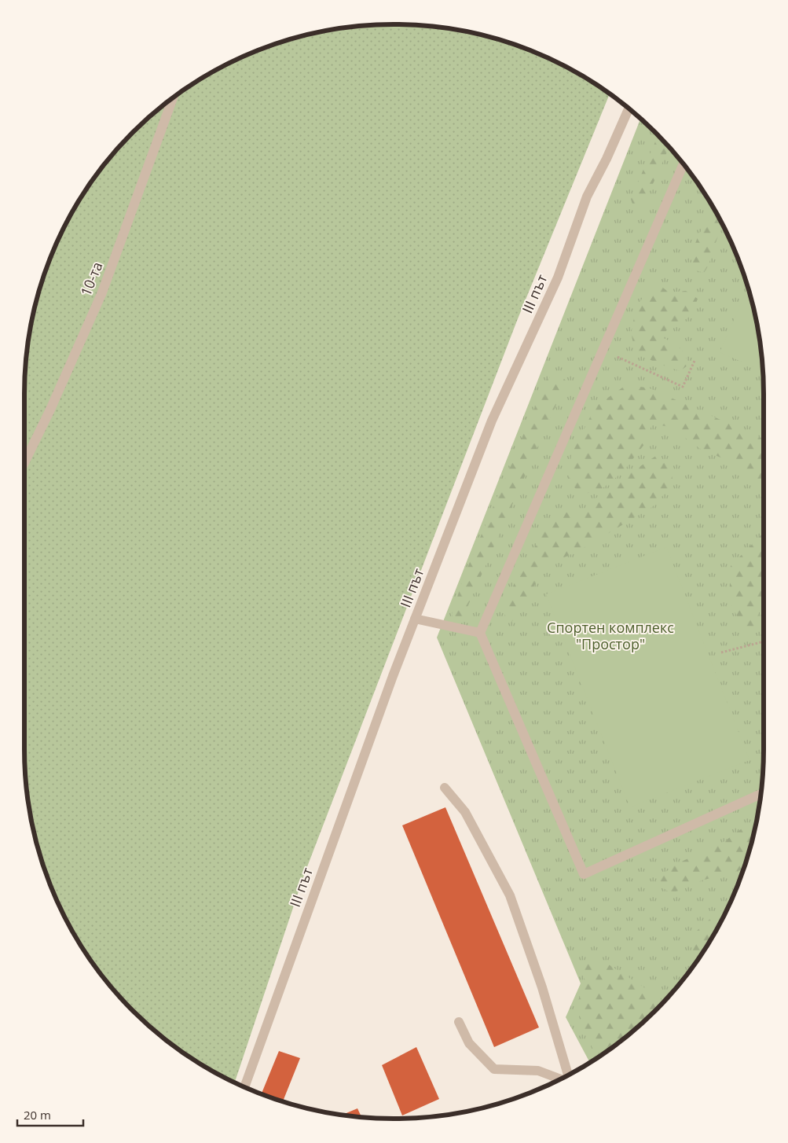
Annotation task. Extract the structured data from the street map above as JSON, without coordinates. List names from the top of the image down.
{
  "streets": {
    "street": ["10-та", "ІІІ път"]
  },
  "parks": ["Спортен комплекс \"Простор\""],
  "scale_bar": "20 m"
}
